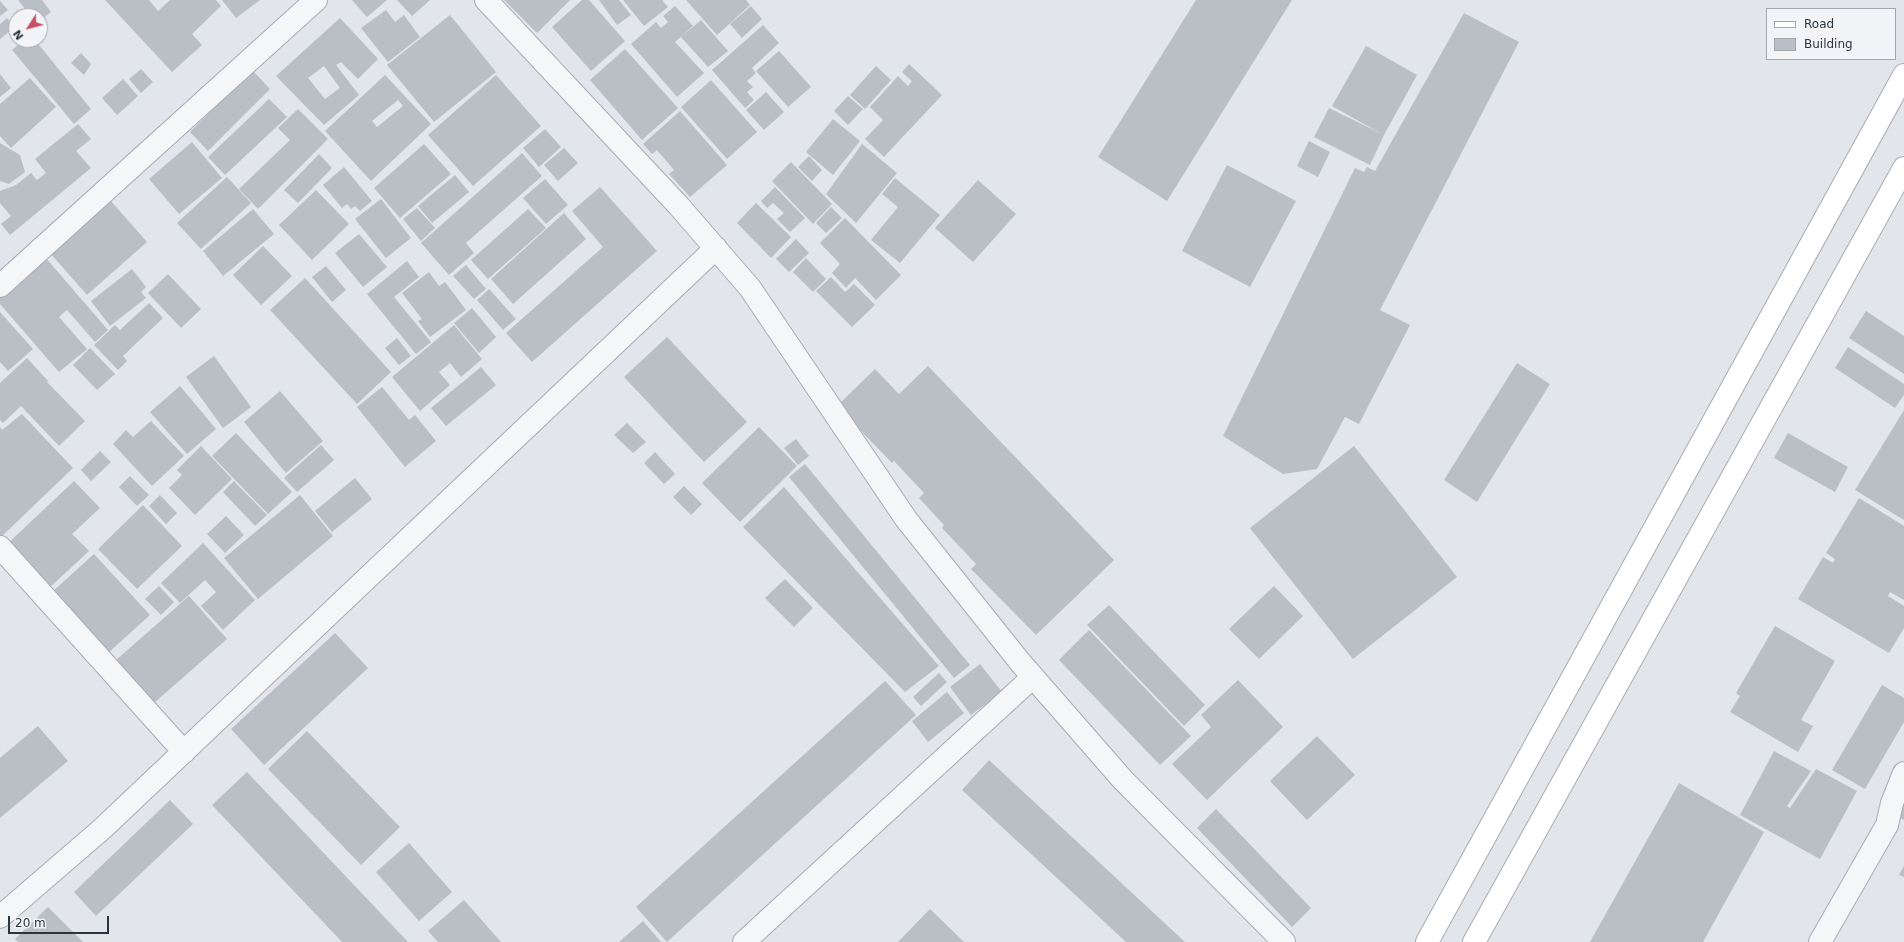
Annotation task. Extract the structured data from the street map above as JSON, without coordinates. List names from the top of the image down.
{
  "legend": ["Road", "Building"],
  "scale_bar": "20 m",
  "north": "bottom left"
}
